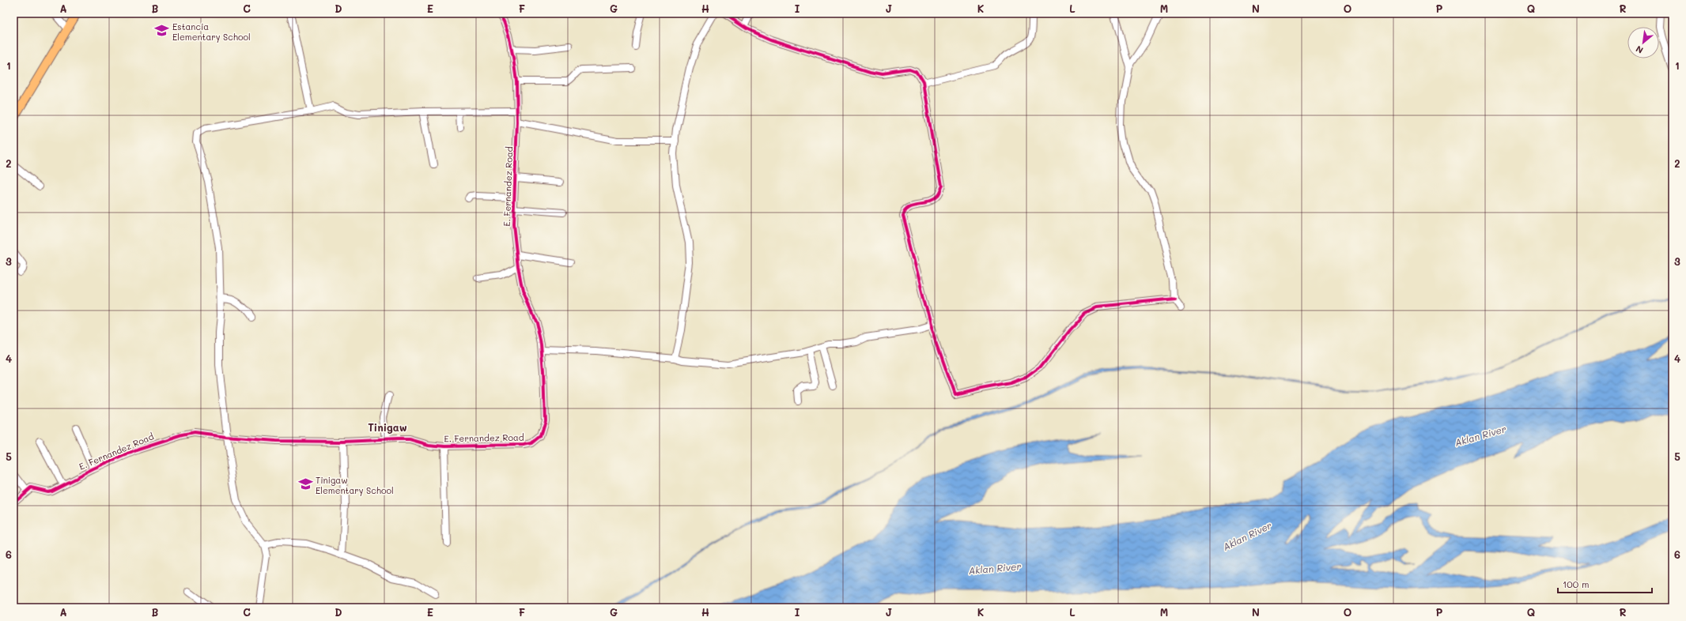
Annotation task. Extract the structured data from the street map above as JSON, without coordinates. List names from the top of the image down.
{
  "streets": {
    "street": ["E. Fernandez Road"]
  },
  "districts": ["Tinigaw"],
  "water": ["Aklan River"],
  "places": {
    "school or university": ["Estancia Elementary School", "Tinigaw Elementary School"]
  },
  "scale_bar": "100 m",
  "north": "bottom left",
  "grid": {
    "columns": [
      "A",
      "B",
      "C",
      "D",
      "E",
      "F",
      "G",
      "H",
      "I",
      "J",
      "K",
      "L",
      "M",
      "N",
      "O",
      "P",
      "Q",
      "R"
    ],
    "rows": [
      "1",
      "2",
      "3",
      "4",
      "5",
      "6"
    ]
  }
}
